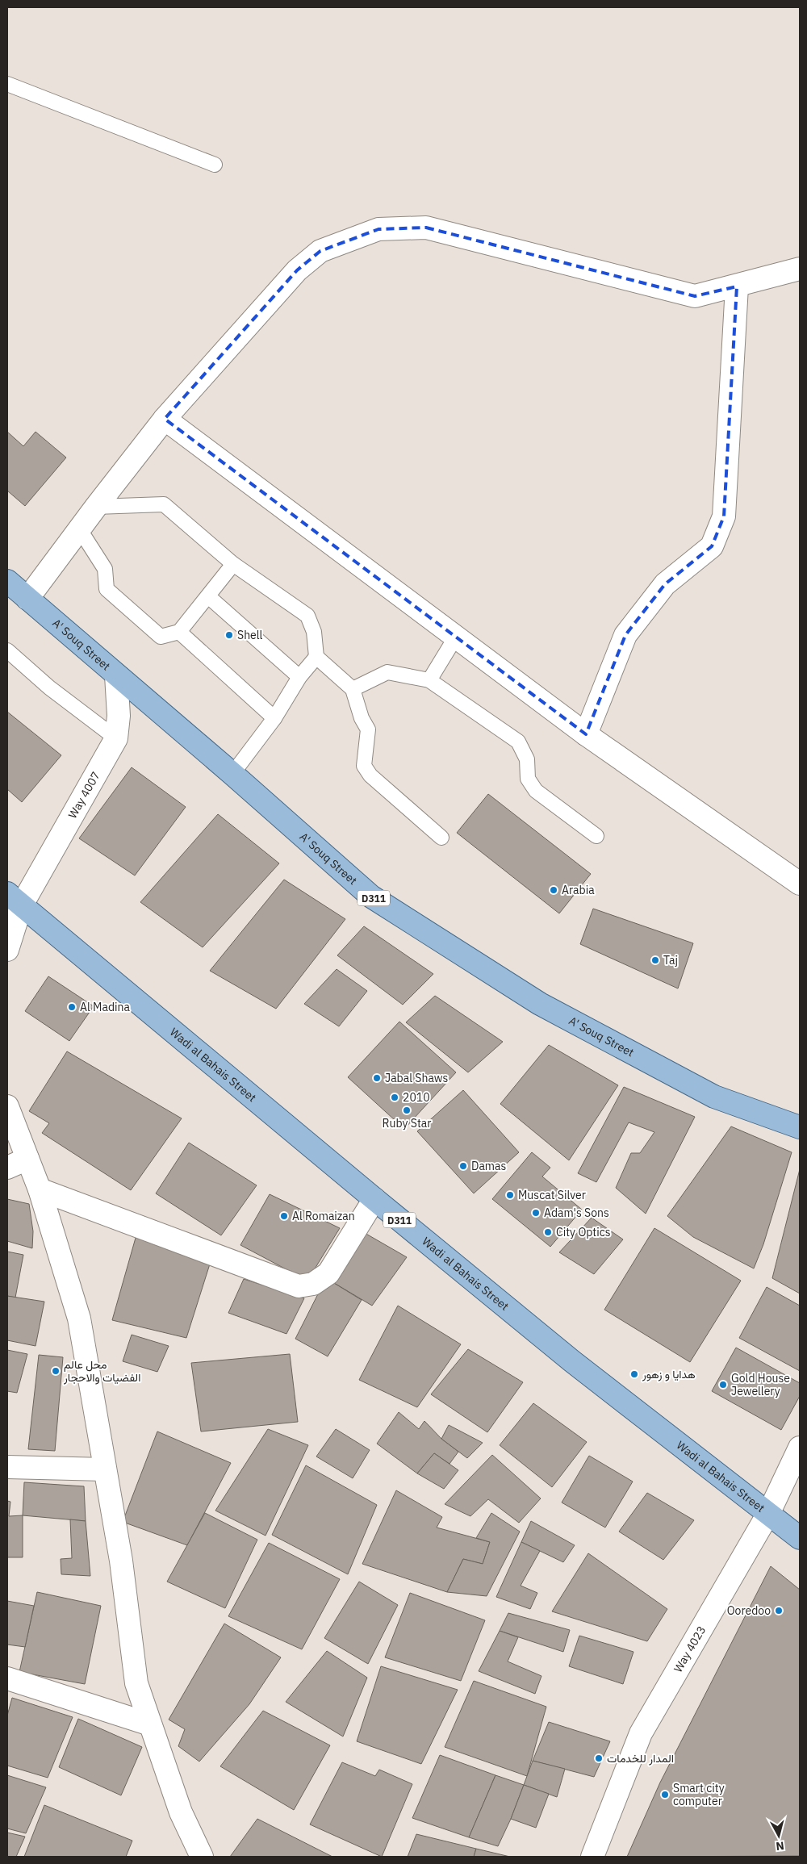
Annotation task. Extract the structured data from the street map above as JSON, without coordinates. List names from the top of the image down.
{
  "streets": {
    "main road": ["A' Souq Street", "D311", "Wadi al Bahais Street"],
    "street": ["Way 4007", "Way 4023"]
  },
  "crossings": [
    ["A' Souq Street", "Way 4007"],
    ["Way 4007", "Wadi al Bahais Street"],
    ["Wadi al Bahais Street", "Way 4023"]
  ],
  "places": [
    "Shell",
    "Arabia",
    "Taj",
    "Al Madina",
    "Jabal Shaws",
    "2010",
    "Ruby Star",
    "Damas",
    "Muscat Silver",
    "Adam's Sons",
    "Al Romaizan",
    "City Optics",
    "محل عالم الفضيات والاحجار",
    "هدايا و زهور",
    "Gold House Jewellery",
    "Ooredoo",
    "المدار للخدمات",
    "Smart city computer"
  ],
  "north": "bottom"
}
